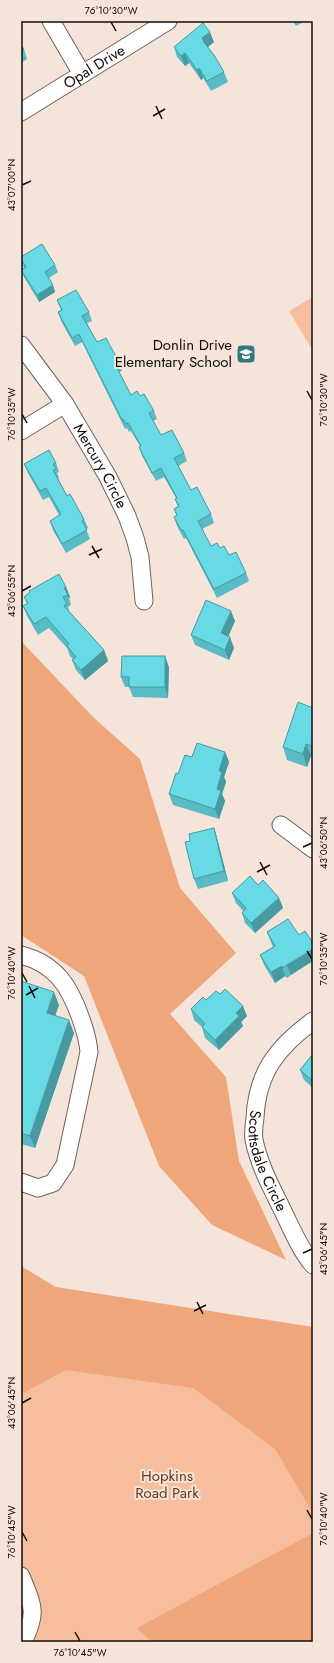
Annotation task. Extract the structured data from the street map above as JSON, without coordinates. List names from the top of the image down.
{
  "streets": {
    "street": ["Opal Drive", "Mercury Circle", "Scottsdale Circle"]
  },
  "parks": ["Hopkins Road Park"],
  "places": {
    "school or university": ["Donlin Drive Elementary School"]
  },
  "coordinates": [
    "76°10'30\"W",
    "43°07'00\"N",
    "76°10'35\"W",
    "43°06'55\"N",
    "43°06'50\"N",
    "76°10'40\"W",
    "43°06'45\"N",
    "76°10'45\"W"
  ]
}
